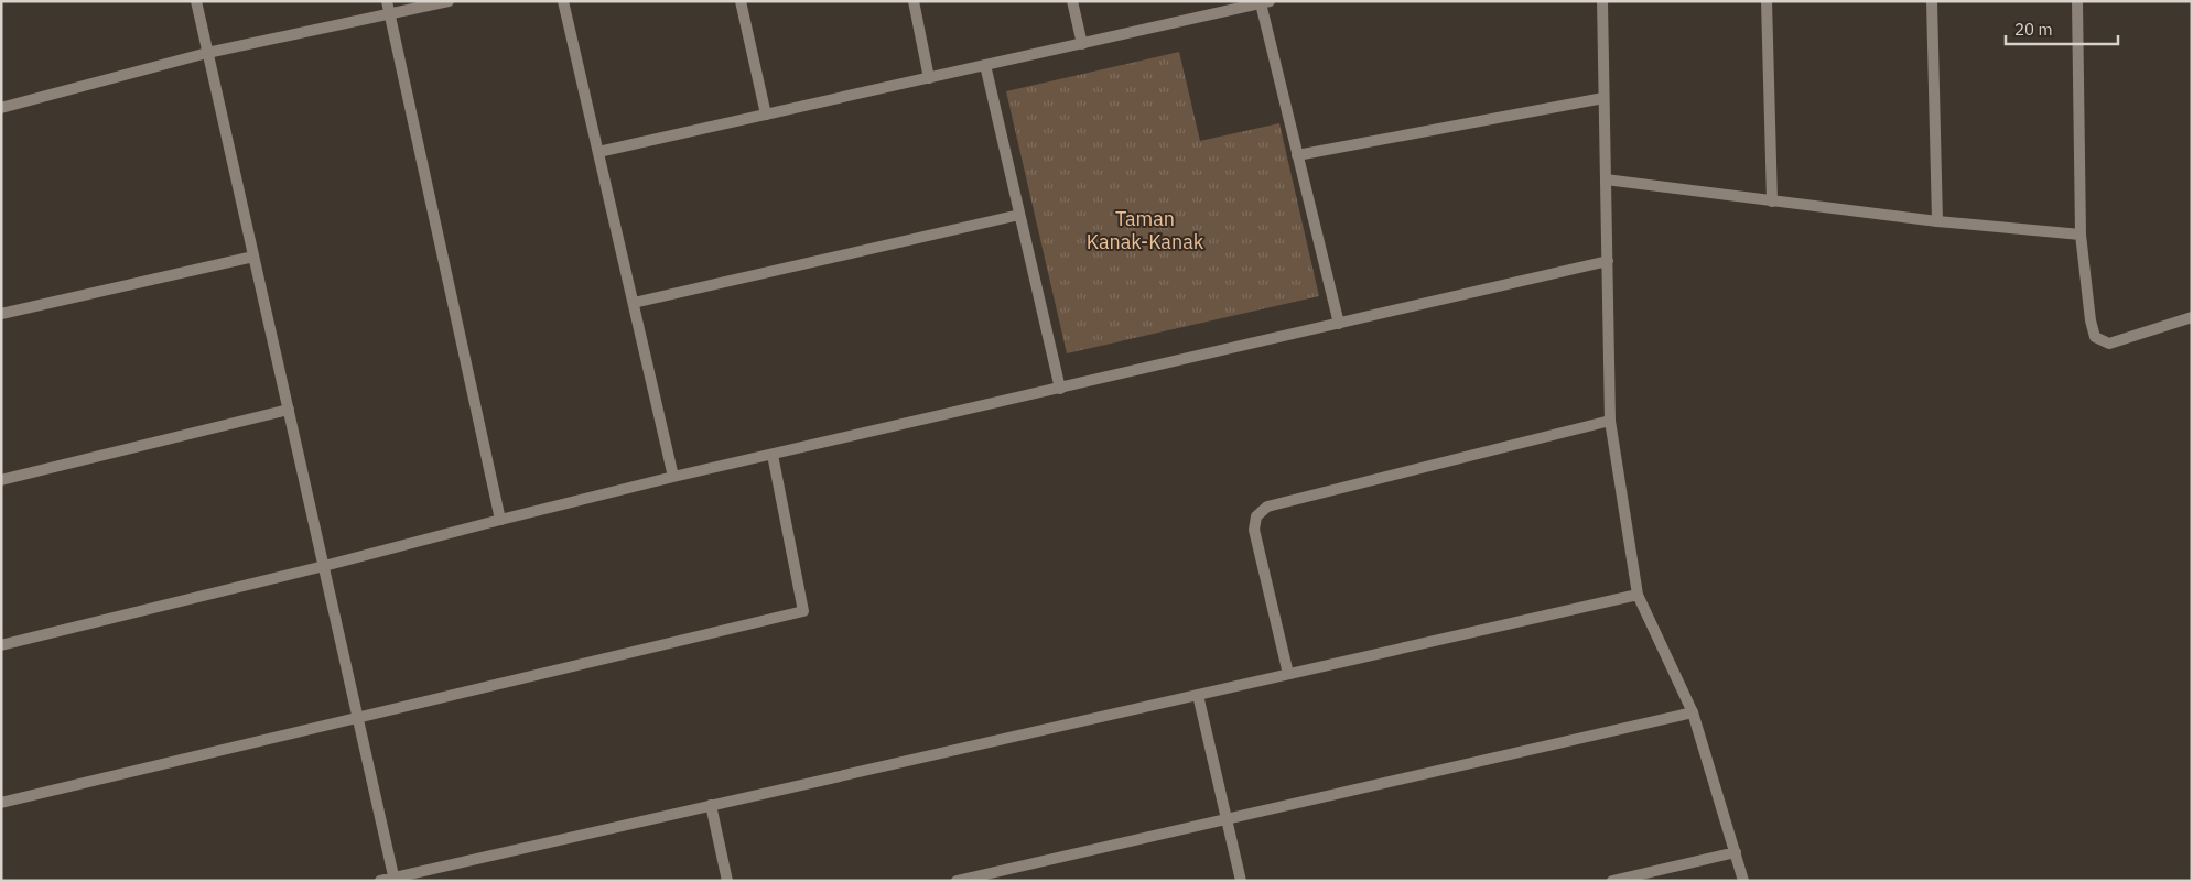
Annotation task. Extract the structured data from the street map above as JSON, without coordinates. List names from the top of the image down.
{
  "parks": ["Taman Kanak-Kanak"],
  "scale_bar": "20 m"
}
